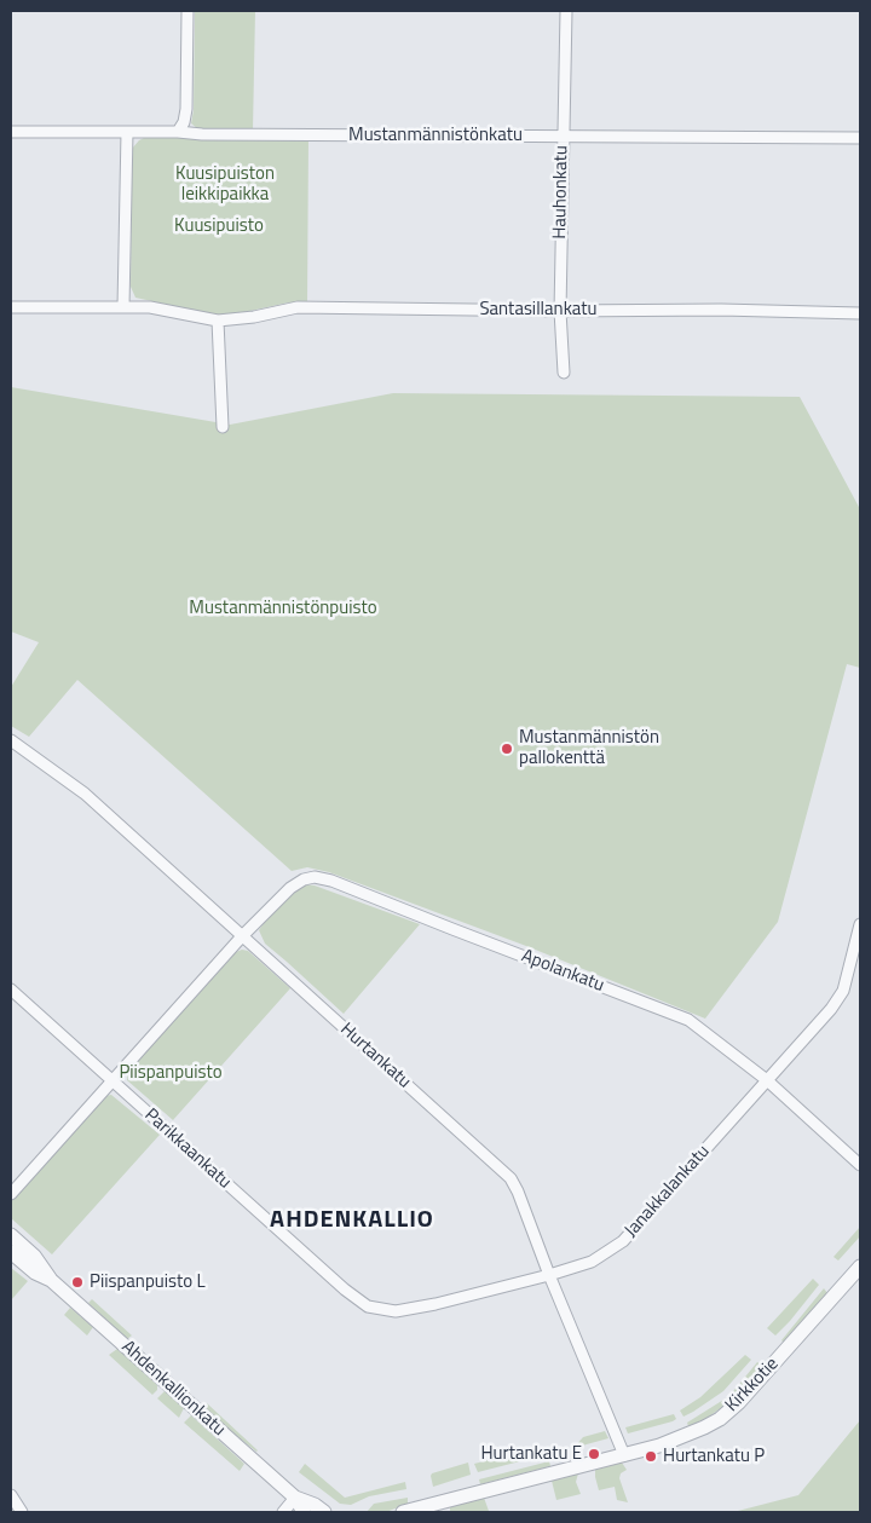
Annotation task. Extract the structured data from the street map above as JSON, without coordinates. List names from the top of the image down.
{
  "streets": {
    "street": [
      "Mustanmännistönkatu",
      "Hauhonkatu",
      "Santasillankatu",
      "Apolankatu",
      "Hurtankatu",
      "Parikkaankatu",
      "Janakkalankatu",
      "Kirkkotie",
      "Ahdenkallionkatu"
    ]
  },
  "crossings": [
    ["Mustanmännistönkatu", "Hauhonkatu"],
    ["Hauhonkatu", "Santasillankatu"],
    ["Apolankatu", "Hurtankatu"],
    ["Apolankatu", "Janakkalankatu"],
    ["Hurtankatu", "Janakkalankatu"],
    ["Hurtankatu", "Kirkkotie"],
    ["Parikkaankatu", "Janakkalankatu"]
  ],
  "districts": ["AHDENKALLIO"],
  "parks": [
    "Kuusipuiston leikkipaikka",
    "Kuusipuisto",
    "Mustanmännistönpuisto",
    "Piispanpuisto"
  ],
  "places": [
    "Mustanmännistön pallokenttä",
    "Piispanpuisto L",
    "Hurtankatu E",
    "Hurtankatu P"
  ]
}
